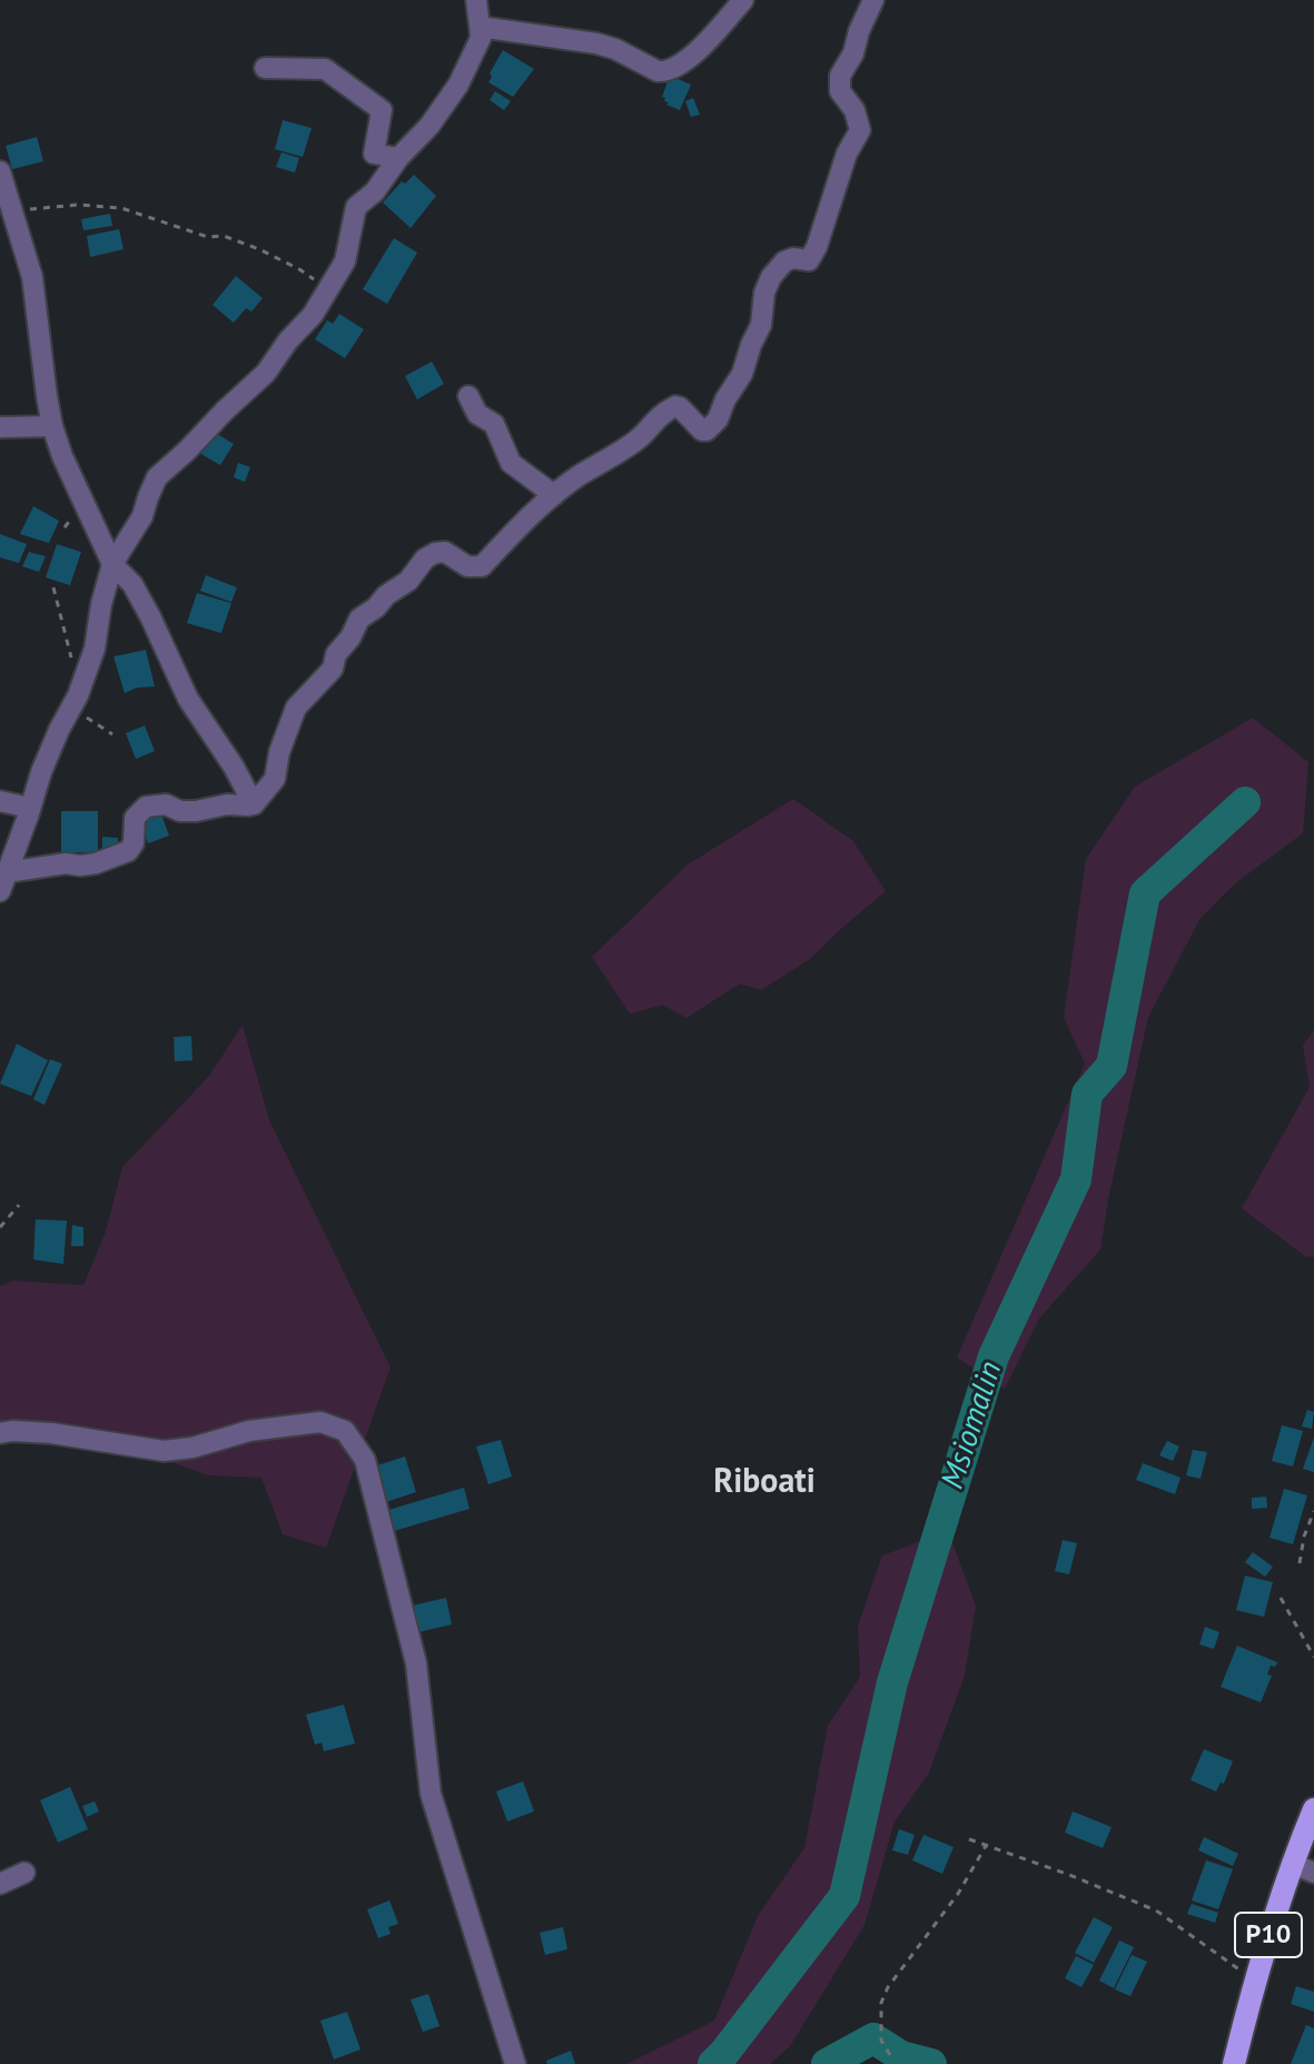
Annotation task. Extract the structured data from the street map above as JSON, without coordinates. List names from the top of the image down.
{
  "streets": {
    "main road": ["P10"]
  },
  "districts": ["Riboati"],
  "water": ["Msiomalin"]
}
